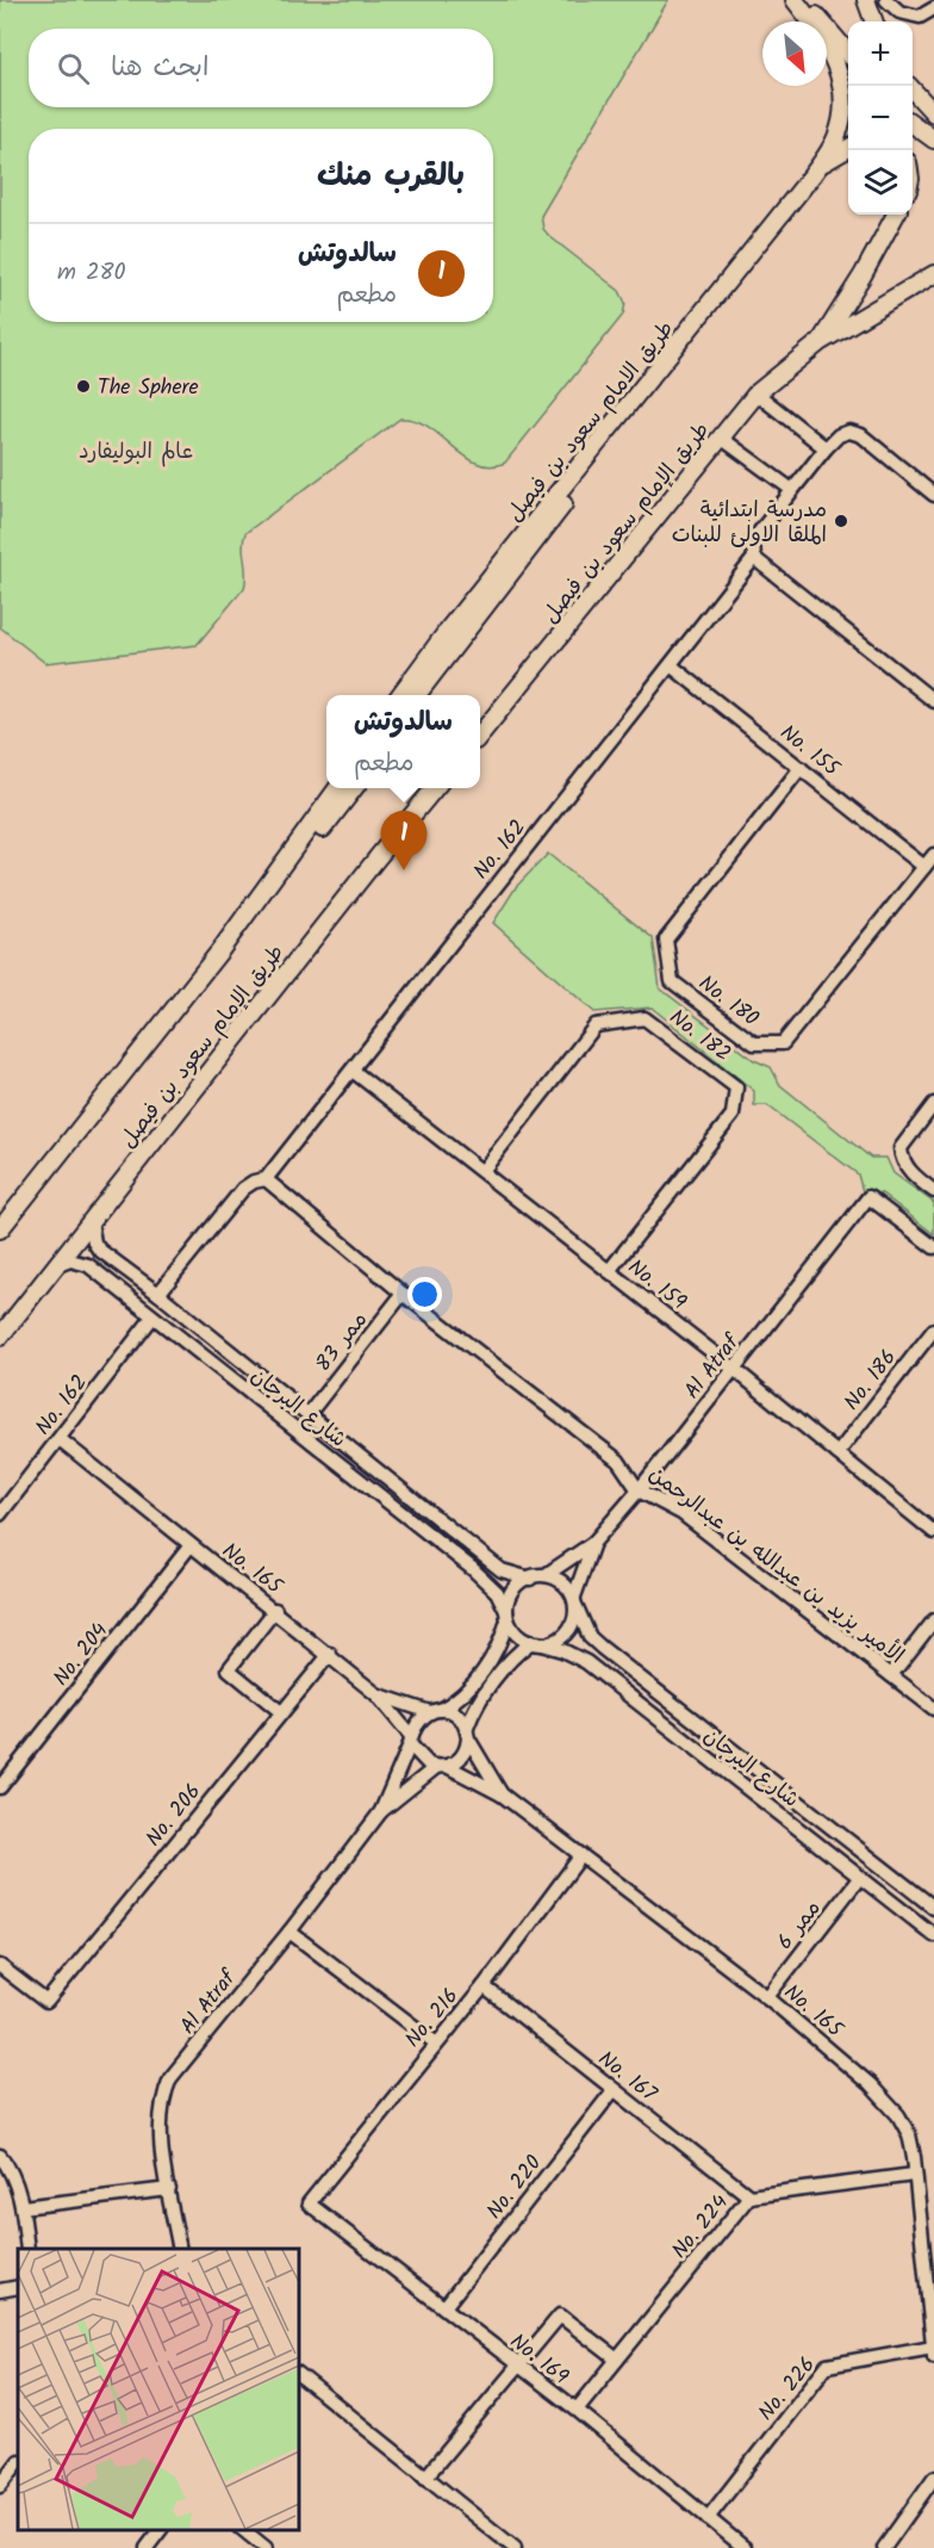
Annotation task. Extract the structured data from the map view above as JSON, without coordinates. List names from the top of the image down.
{
  "streets": {
    "main road": ["طريق الامام سعود بن فيصل", "طريق الإمام سعود بن فيصل"],
    "street": [
      "No. 155",
      "No. 162",
      "No. 180",
      "No. 182",
      "No. 159",
      "ممر 83",
      "Al Atraf",
      "No. 186",
      "شارع البرجان",
      "الأمير يزيد بن عبدالله بن عبدالرحمن",
      "No. 165",
      "No. 204",
      "No. 206",
      "ممر 6",
      "No. 216",
      "No. 167",
      "No. 220",
      "No. 224",
      "No. 169",
      "No. 226"
    ]
  },
  "crossings": [
    ["طريق الإمام سعود بن فيصل", "شارع البرجان"],
    ["No. 155", "No. 162"],
    ["No. 155", "No. 180"],
    ["No. 162", "No. 159"],
    ["No. 162", "شارع البرجان"],
    ["No. 162", "الأمير يزيد بن عبدالله بن عبدالرحمن"],
    ["No. 162", "No. 165"],
    ["No. 182", "No. 159"],
    ["No. 159", "Al Atraf"],
    ["No. 159", "No. 186"],
    ["ممر 83", "شارع البرجان"],
    ["ممر 83", "الأمير يزيد بن عبدالله بن عبدالرحمن"],
    ["Al Atraf", "الأمير يزيد بن عبدالله بن عبدالرحمن"],
    ["Al Atraf", "No. 165"],
    ["شارع البرجان", "ممر 6"],
    ["No. 165", "No. 204"],
    ["No. 165", "No. 206"],
    ["No. 165", "ممر 6"],
    ["No. 165", "No. 216"],
    ["No. 165", "No. 224"],
    ["No. 165", "No. 226"],
    ["No. 216", "No. 167"],
    ["No. 216", "No. 169"],
    ["No. 167", "No. 220"],
    ["No. 167", "No. 224"],
    ["No. 220", "No. 169"],
    ["No. 224", "No. 169"],
    ["No. 169", "No. 226"]
  ],
  "parks": ["عالم البوليفارد"],
  "places": ["The Sphere", "مدرسة ابتدائية الملقا الاولئ للبنات"],
  "north": "bottom right",
  "page": {
    "map_buttons": ["+", "−"],
    "search": "ابحث هنا",
    "heading": "بالقرب منك",
    "list": [
      {
        "mark": "1",
        "name": "سالدوتش",
        "note": "مطعم",
        "value": "280 m"
      }
    ],
    "popup": ["سالدوتش", "مطعم"],
    "pins": "1"
  }
}
